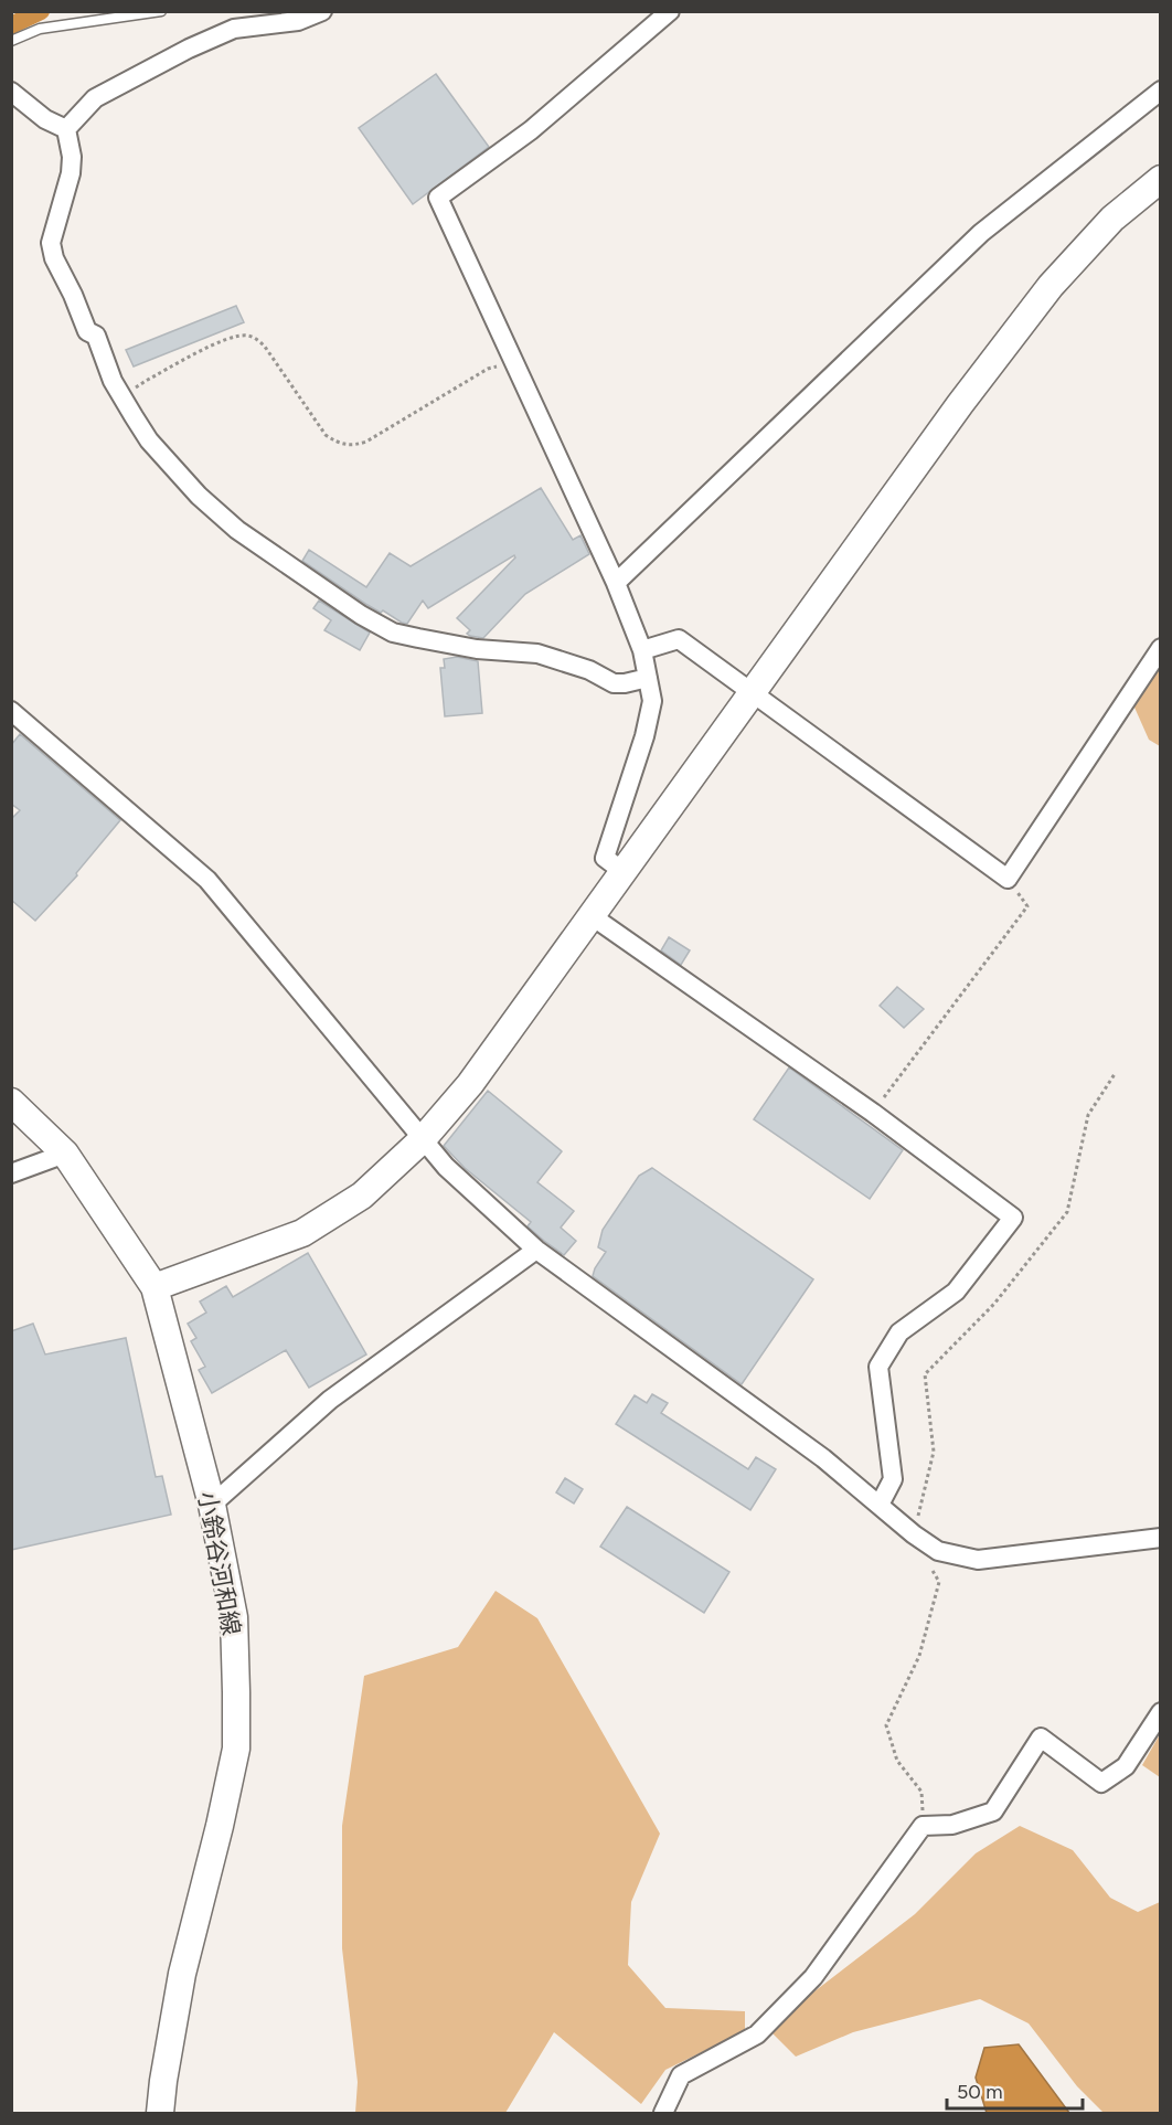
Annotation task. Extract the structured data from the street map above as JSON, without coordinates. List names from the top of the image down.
{
  "streets": {
    "street": ["小鈴谷河和線"]
  },
  "scale_bar": "50 m"
}
